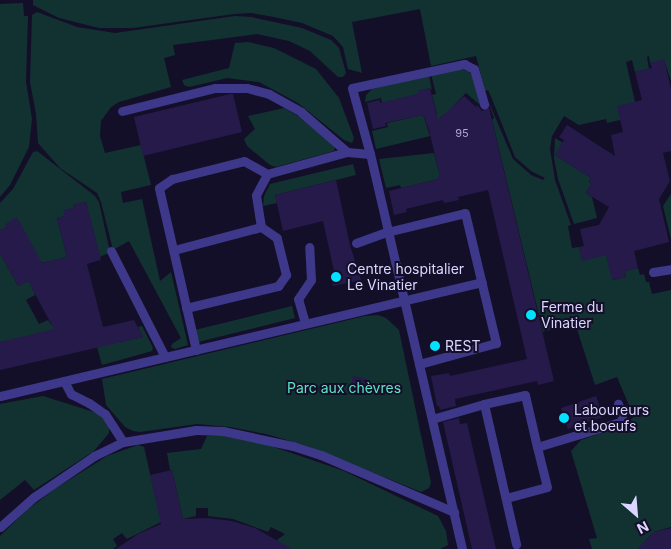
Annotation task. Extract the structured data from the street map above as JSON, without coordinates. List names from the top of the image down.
{
  "parks": ["Parc aux chèvres"],
  "places": [
    "Centre hospitalier Le Vinatier",
    "Ferme du Vinatier",
    "REST",
    "Laboureurs et boeufs"
  ],
  "house_numbers": ["95"],
  "north": "bottom right"
}
